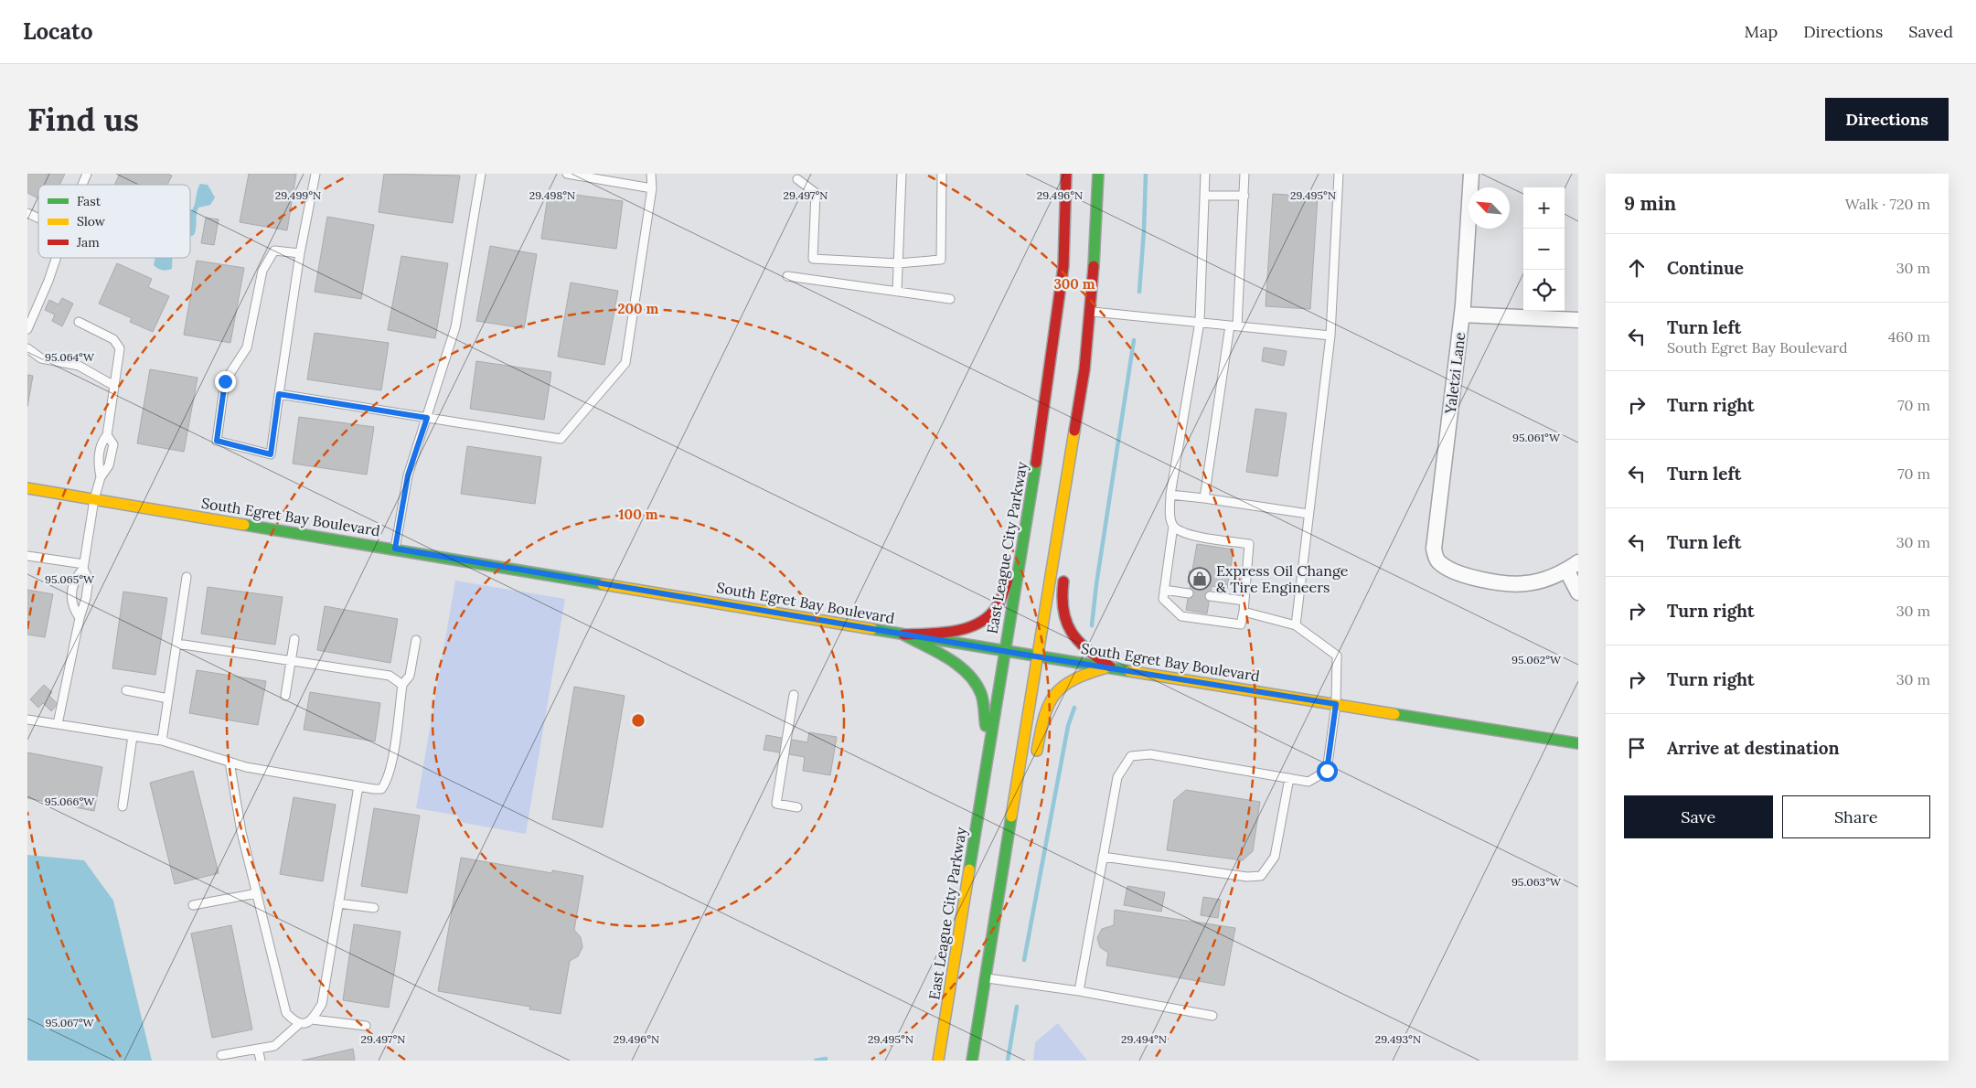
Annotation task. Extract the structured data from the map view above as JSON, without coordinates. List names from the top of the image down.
{
  "streets": {
    "main road": ["South Egret Bay Boulevard", "East League City Parkway"],
    "street": ["Yaletzi Lane"]
  },
  "crossings": [
    ["South Egret Bay Boulevard", "East League City Parkway"]
  ],
  "places": {
    "shop": ["Express Oil Change & Tire Engineers"]
  },
  "legend": ["Fast", "Slow", "Jam"],
  "north": "top left",
  "page": {
    "header": "Locato",
    "nav": ["Map", "Directions", "Saved"],
    "buttons": [
      "Directions",
      ["Save", "Share"]
    ],
    "title": "Find us",
    "heading": ["9 min", "Walk · 720 m"],
    "map_buttons": ["+", "−"],
    "list": [
      ["Continue", "30 m"],
      ["Turn left", "South Egret Bay Boulevard", "460 m"],
      ["Turn right", "70 m"],
      ["Turn left", "70 m"],
      ["Turn left", "30 m"],
      ["Turn right", "30 m"],
      ["Turn right", "30 m"],
      "Arrive at destination"
    ]
  },
  "coordinates": [
    "29.499°N",
    "29.498°N",
    "29.497°N",
    "29.496°N",
    "29.495°N",
    "95.064°W",
    "95.061°W",
    "95.065°W",
    "95.062°W",
    "95.066°W",
    "95.063°W",
    "95.067°W",
    "29.494°N",
    "29.493°N"
  ],
  "rings": ["300 m", "200 m", "100 m"]
}
